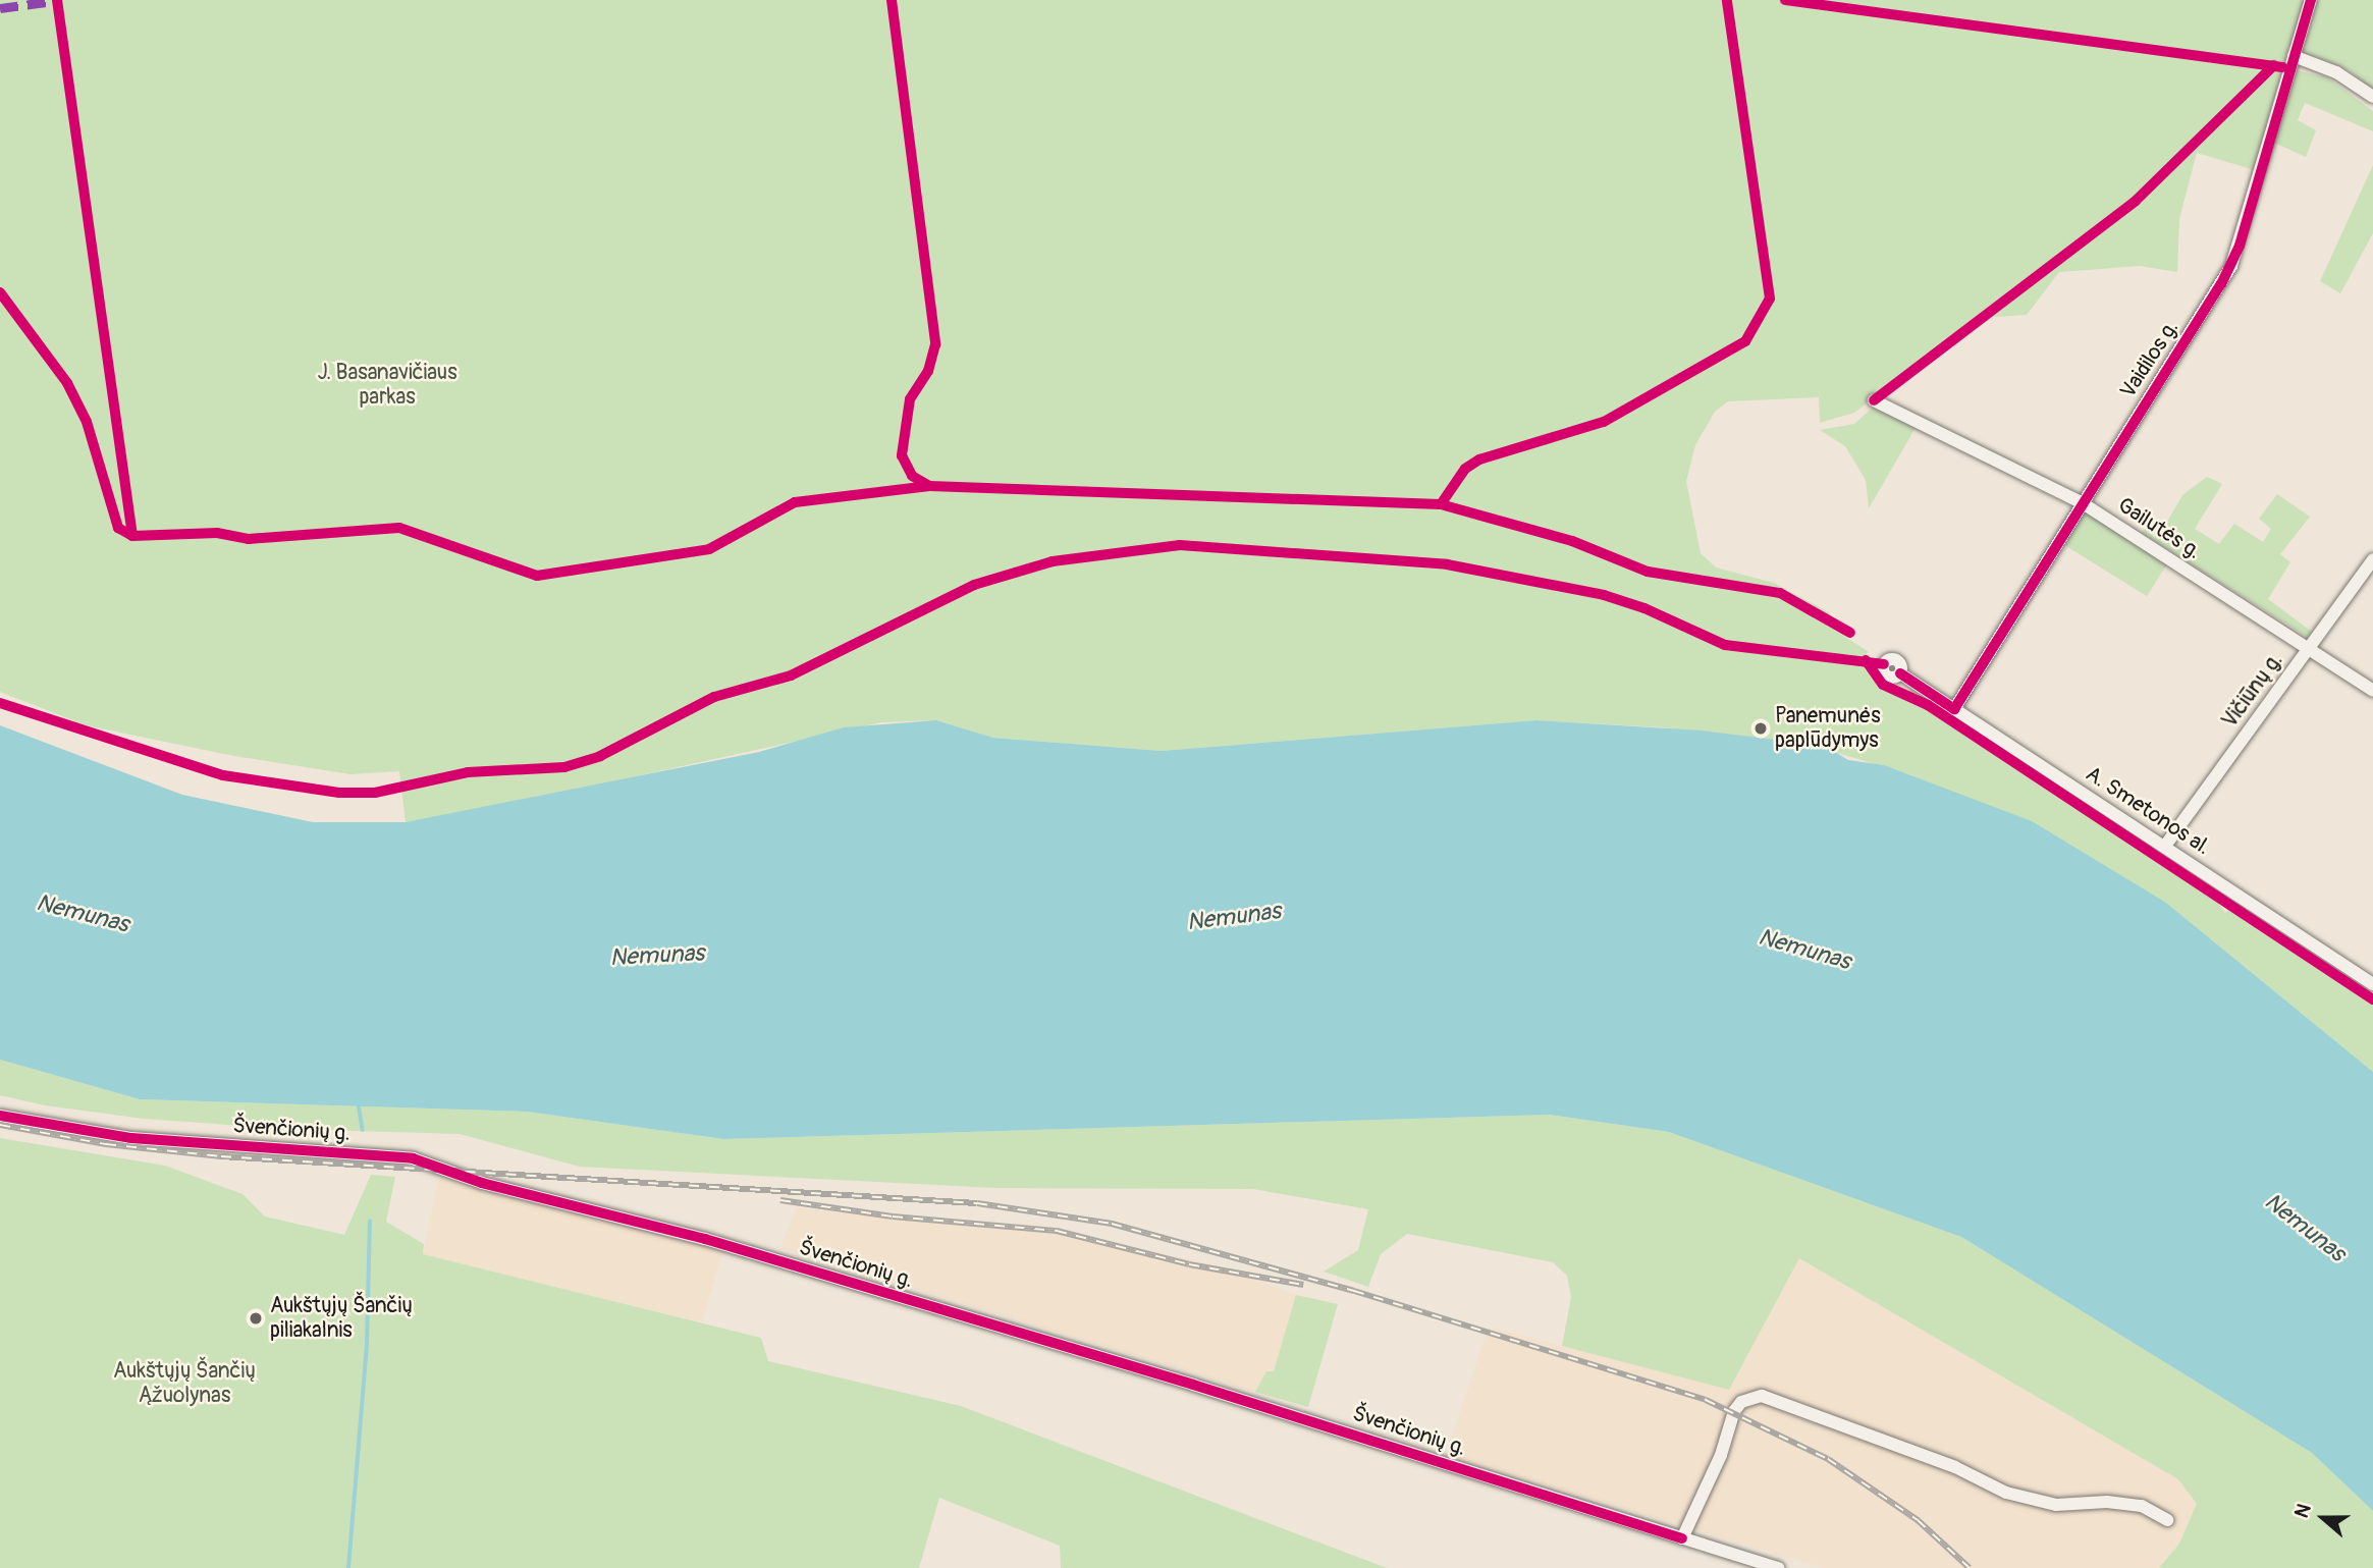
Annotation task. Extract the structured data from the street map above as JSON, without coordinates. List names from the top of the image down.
{
  "streets": {
    "street": [
      "Vaidilos g.",
      "Gailutės g.",
      "Vičiūnų g.",
      "A. Smetonos al.",
      "Švenčionių g."
    ]
  },
  "crossings": [
    ["Vaidilos g.", "Gailutės g."],
    ["Vaidilos g.", "A. Smetonos al."],
    ["Gailutės g.", "Vičiūnų g."],
    ["Vičiūnų g.", "A. Smetonos al."]
  ],
  "water": ["Nemunas"],
  "parks": ["J. Basanavičiaus parkas", "Aukštųjų Šančių Ąžuolynas"],
  "places": ["Panemunės paplūdymys", "Aukštųjų Šančių piliakalnis"],
  "north": "left"
}
